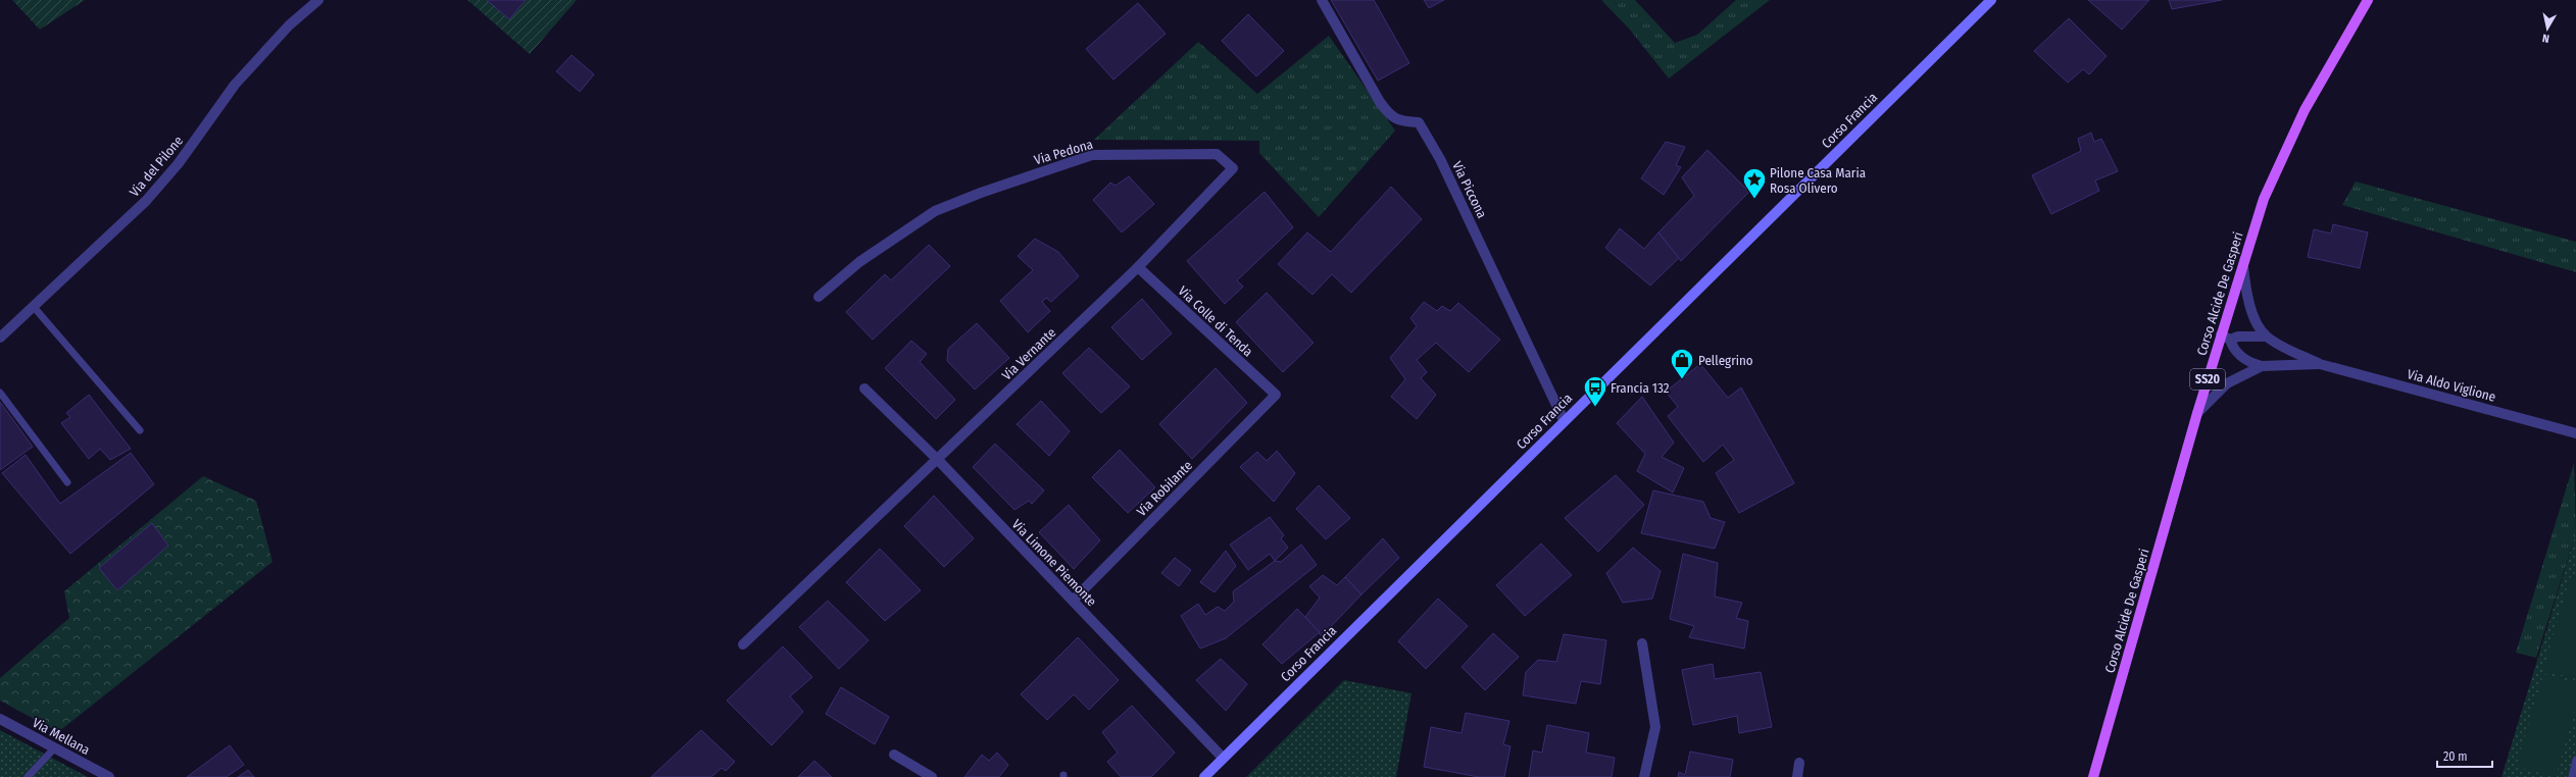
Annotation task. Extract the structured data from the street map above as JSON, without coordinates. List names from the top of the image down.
{
  "streets": {
    "main road": ["Corso Francia", "Corso Alcide De Gasperi", "SS20"],
    "street": [
      "Via Pedona",
      "Via del Pilone",
      "Via Piccona",
      "Via Colle di Tenda",
      "Via Vernante",
      "Via Aldo Viglione",
      "Via Robilante",
      "Via Limone Piemonte",
      "Via Mellana"
    ]
  },
  "crossings": [
    ["Corso Francia", "Via Piccona"],
    ["Corso Francia", "Via Limone Piemonte"],
    ["Via Pedona", "Via Colle di Tenda"],
    ["Via Pedona", "Via Vernante"],
    ["Corso Alcide De Gasperi", "Via Aldo Viglione"],
    ["Via Colle di Tenda", "Via Vernante"],
    ["Via Colle di Tenda", "Via Robilante"],
    ["Via Vernante", "Via Limone Piemonte"],
    ["Via Robilante", "Via Limone Piemonte"]
  ],
  "places": {
    "place": ["Pilone Casa Maria Rosa Olivero"],
    "shop": ["Pellegrino"],
    "bus stop": ["Francia 132"]
  },
  "scale_bar": "20 m",
  "north": "bottom"
}
